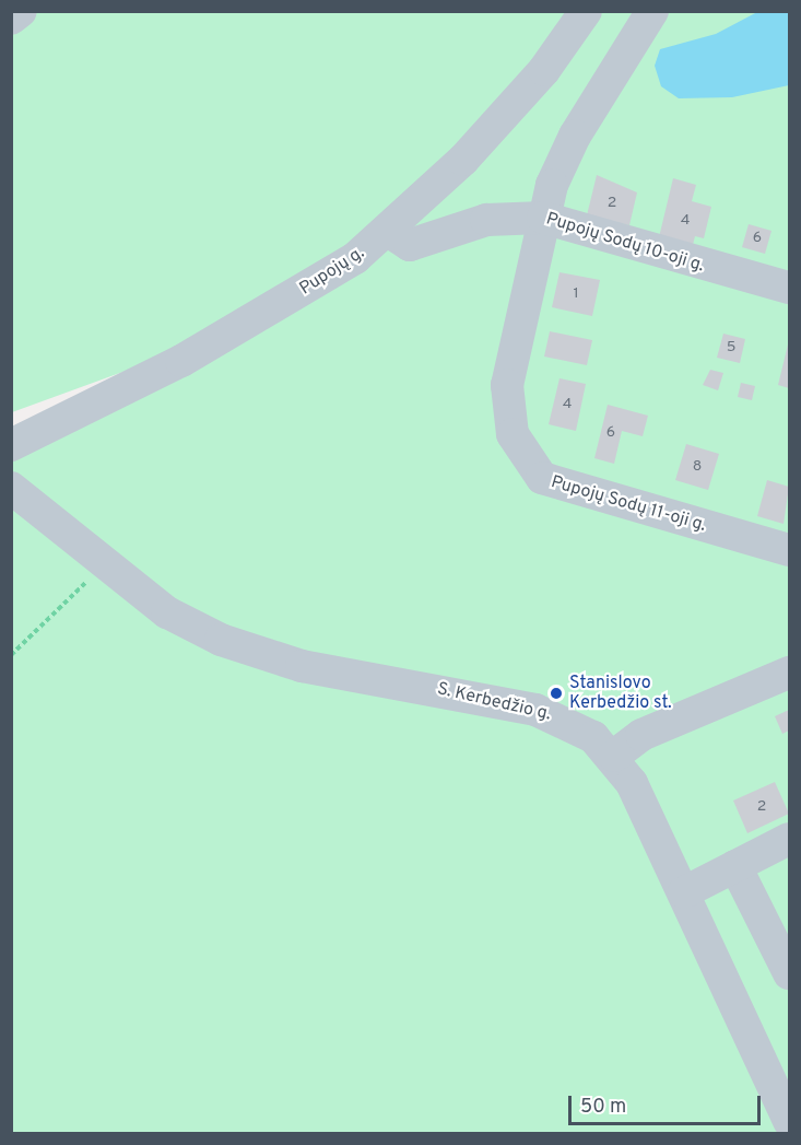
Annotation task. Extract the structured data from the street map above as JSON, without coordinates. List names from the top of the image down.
{
  "streets": {
    "street": [
      "Pupojų Sodų 10-oji g.",
      "Pupojų g.",
      "Pupojų Sodų 11-oji g.",
      "S. Kerbedžio g."
    ]
  },
  "crossings": [
    ["Pupojų Sodų 10-oji g.", "Pupojų g."],
    ["Pupojų Sodų 10-oji g.", "Pupojų Sodų 11-oji g."]
  ],
  "places": ["Stanislovo Kerbedžio st."],
  "house_numbers": [
    "2",
    "4",
    "6",
    "1",
    "5",
    "4",
    "6",
    "8",
    "2"
  ],
  "scale_bar": "50 m"
}
